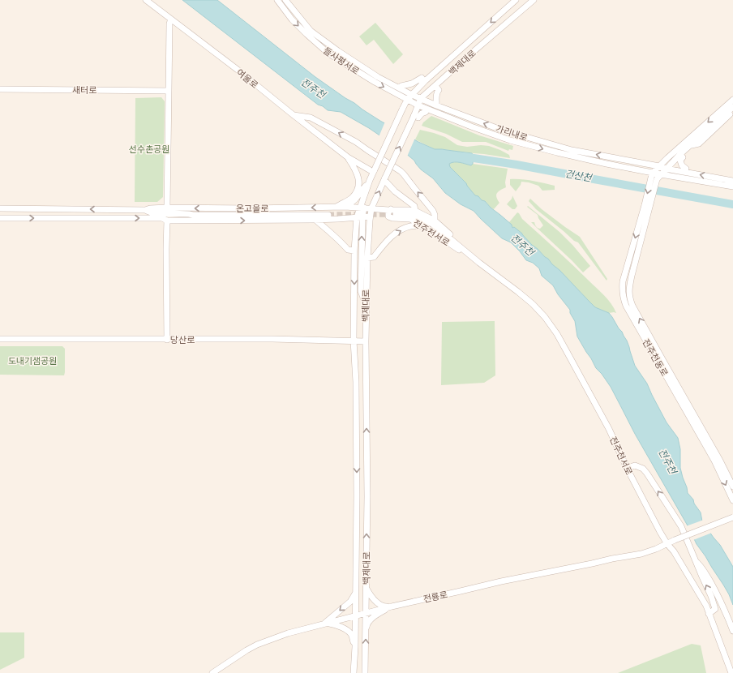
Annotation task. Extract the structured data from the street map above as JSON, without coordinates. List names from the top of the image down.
{
  "streets": {
    "street": [
      "들사평서로",
      "백제대로",
      "여울로",
      "새터로",
      "가리내로",
      "온고을로",
      "전주천서로",
      "당산로",
      "전주천동로",
      "전룡로"
    ]
  },
  "crossings": [
    ["들사평서로", "백제대로"],
    ["들사평서로", "가리내로"],
    ["백제대로", "가리내로"],
    ["백제대로", "온고을로"],
    ["백제대로", "당산로"],
    ["백제대로", "전룡로"],
    ["가리내로", "전주천동로"],
    ["온고을로", "전주천서로"],
    ["전주천서로", "전룡로"]
  ],
  "one_way": ["들사평서로"],
  "water": ["전주천", "건산천"],
  "parks": ["선수촌공원", "도내기샘공원"]
}
